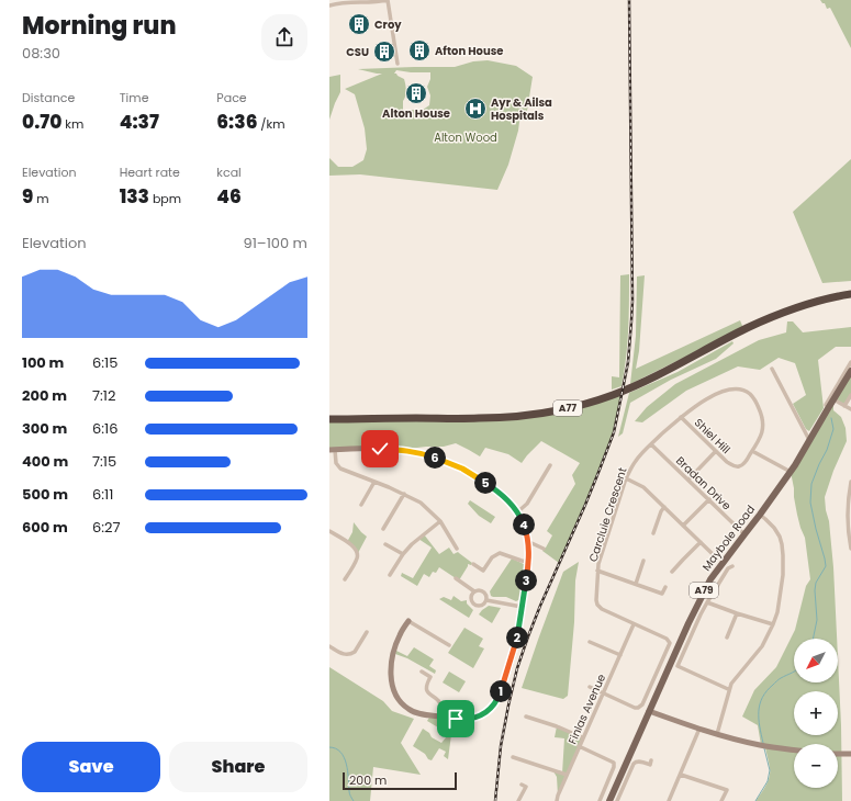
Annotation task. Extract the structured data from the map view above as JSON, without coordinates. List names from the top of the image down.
{
  "streets": {
    "highway": ["A77"],
    "main road": ["Maybole Road", "A79"],
    "street": [
      "Shiel Hill",
      "Bradan Drive",
      "Carcluie Crescent",
      "Finlas Avenue"
    ]
  },
  "crossings": [
    ["Shiel Hill", "Carcluie Crescent"],
    ["Bradan Drive", "Carcluie Crescent"],
    ["Bradan Drive", "Maybole Road"],
    ["Carcluie Crescent", "Finlas Avenue"]
  ],
  "parks": ["Alton Wood"],
  "places": {
    "building": [
      "Croy",
      "Afton House",
      "CSU",
      "Alton House"
    ],
    "hospital": ["Ayr & Ailsa Hospitals"]
  },
  "scale_bar": "200 m",
  "north": "bottom left",
  "page": {
    "heading": ["Morning run", "08:30"],
    "stats": [
      ["Distance", "0.70 km"],
      ["Time", "4:37"],
      ["Pace", "6:36 /km"],
      ["Elevation", "9 m"],
      ["Heart rate", "133 bpm"],
      ["kcal", "46"]
    ],
    "chart": ["Elevation", "91–100 m"],
    "list": [
      {
        "name": "100 m",
        "note": "6:15"
      },
      {
        "name": "200 m",
        "note": "7:12"
      },
      {
        "name": "300 m",
        "note": "6:16"
      },
      {
        "name": "400 m",
        "note": "7:15"
      },
      {
        "name": "500 m",
        "note": "6:11"
      },
      {
        "name": "600 m",
        "note": "6:27"
      }
    ],
    "pins": [
      "6",
      "5",
      "4",
      "3",
      "2",
      "1"
    ],
    "map_buttons": ["+", "−"],
    "buttons": ["Save", "Share"],
    "scale": "200 m"
  }
}
